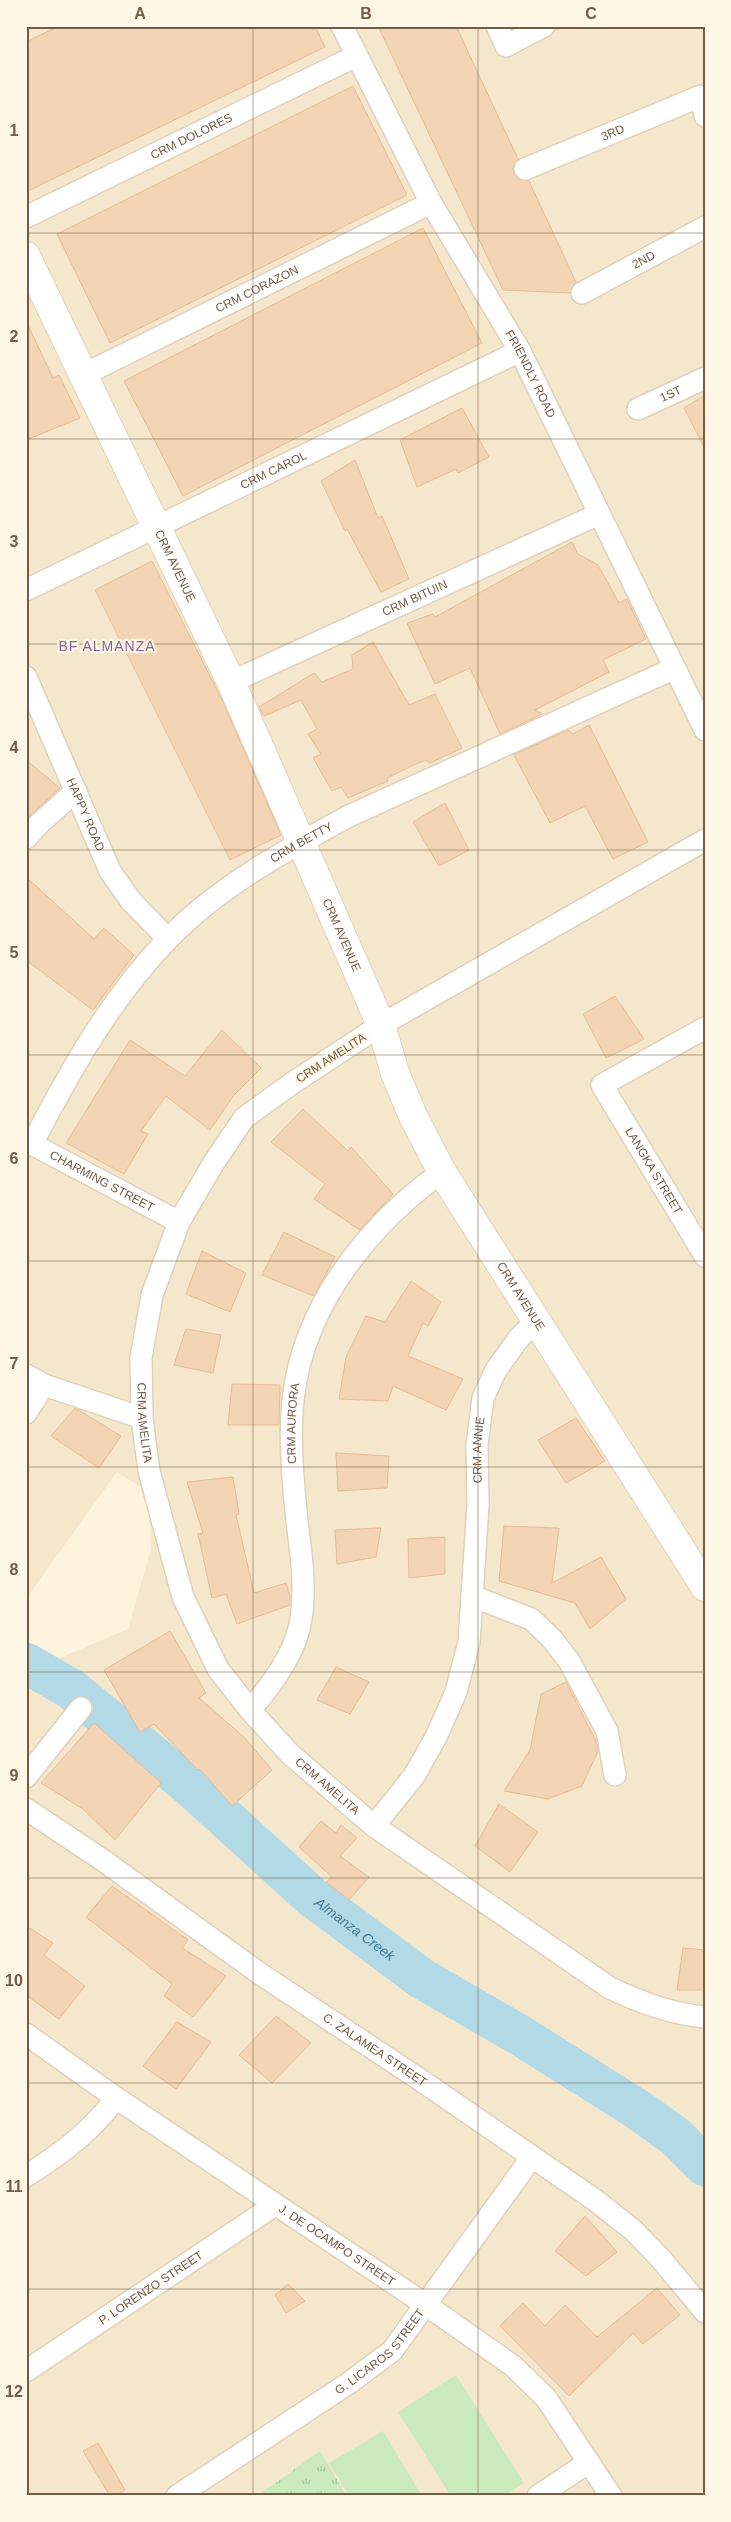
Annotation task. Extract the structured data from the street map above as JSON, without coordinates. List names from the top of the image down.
{
  "streets": {
    "street": [
      "3RD",
      "CRM DOLORES",
      "2ND",
      "CRM CORAZON",
      "FRIENDLY ROAD",
      "1ST",
      "CRM CAROL",
      "CRM AVENUE",
      "CRM BITUIN",
      "HAPPY ROAD",
      "CRM BETTY",
      "CRM AMELITA",
      "LANGKA STREET",
      "CHARMING STREET",
      "CRM AURORA",
      "CRM ANNIE",
      "C. ZALAMEA STREET",
      "J. DE OCAMPO STREET",
      "P. LORENZO STREET",
      "G. LICAROS STREET"
    ]
  },
  "crossings": [
    ["CRM DOLORES", "FRIENDLY ROAD"],
    ["CRM CORAZON", "FRIENDLY ROAD"],
    ["CRM CORAZON", "CRM AVENUE"],
    ["FRIENDLY ROAD", "CRM CAROL"],
    ["FRIENDLY ROAD", "CRM BITUIN"],
    ["FRIENDLY ROAD", "CRM BETTY"],
    ["CRM CAROL", "CRM AVENUE"],
    ["CRM AVENUE", "CRM BITUIN"],
    ["CRM AVENUE", "CRM BETTY"],
    ["CRM AVENUE", "CRM AMELITA"],
    ["CRM AVENUE", "CRM AURORA"],
    ["CRM AVENUE", "CRM ANNIE"],
    ["HAPPY ROAD", "CRM BETTY"],
    ["CRM BETTY", "CHARMING STREET"],
    ["CRM AMELITA", "CHARMING STREET"],
    ["CRM AMELITA", "CRM AURORA"],
    ["CRM AMELITA", "CRM ANNIE"],
    ["C. ZALAMEA STREET", "G. LICAROS STREET"],
    ["J. DE OCAMPO STREET", "P. LORENZO STREET"],
    ["J. DE OCAMPO STREET", "G. LICAROS STREET"]
  ],
  "districts": ["BF ALMANZA"],
  "water": ["Almanza Creek"],
  "grid": {
    "columns": ["A", "B", "C"],
    "rows": [
      "1",
      "2",
      "3",
      "4",
      "5",
      "6",
      "7",
      "8",
      "9",
      "10",
      "11",
      "12"
    ]
  }
}
